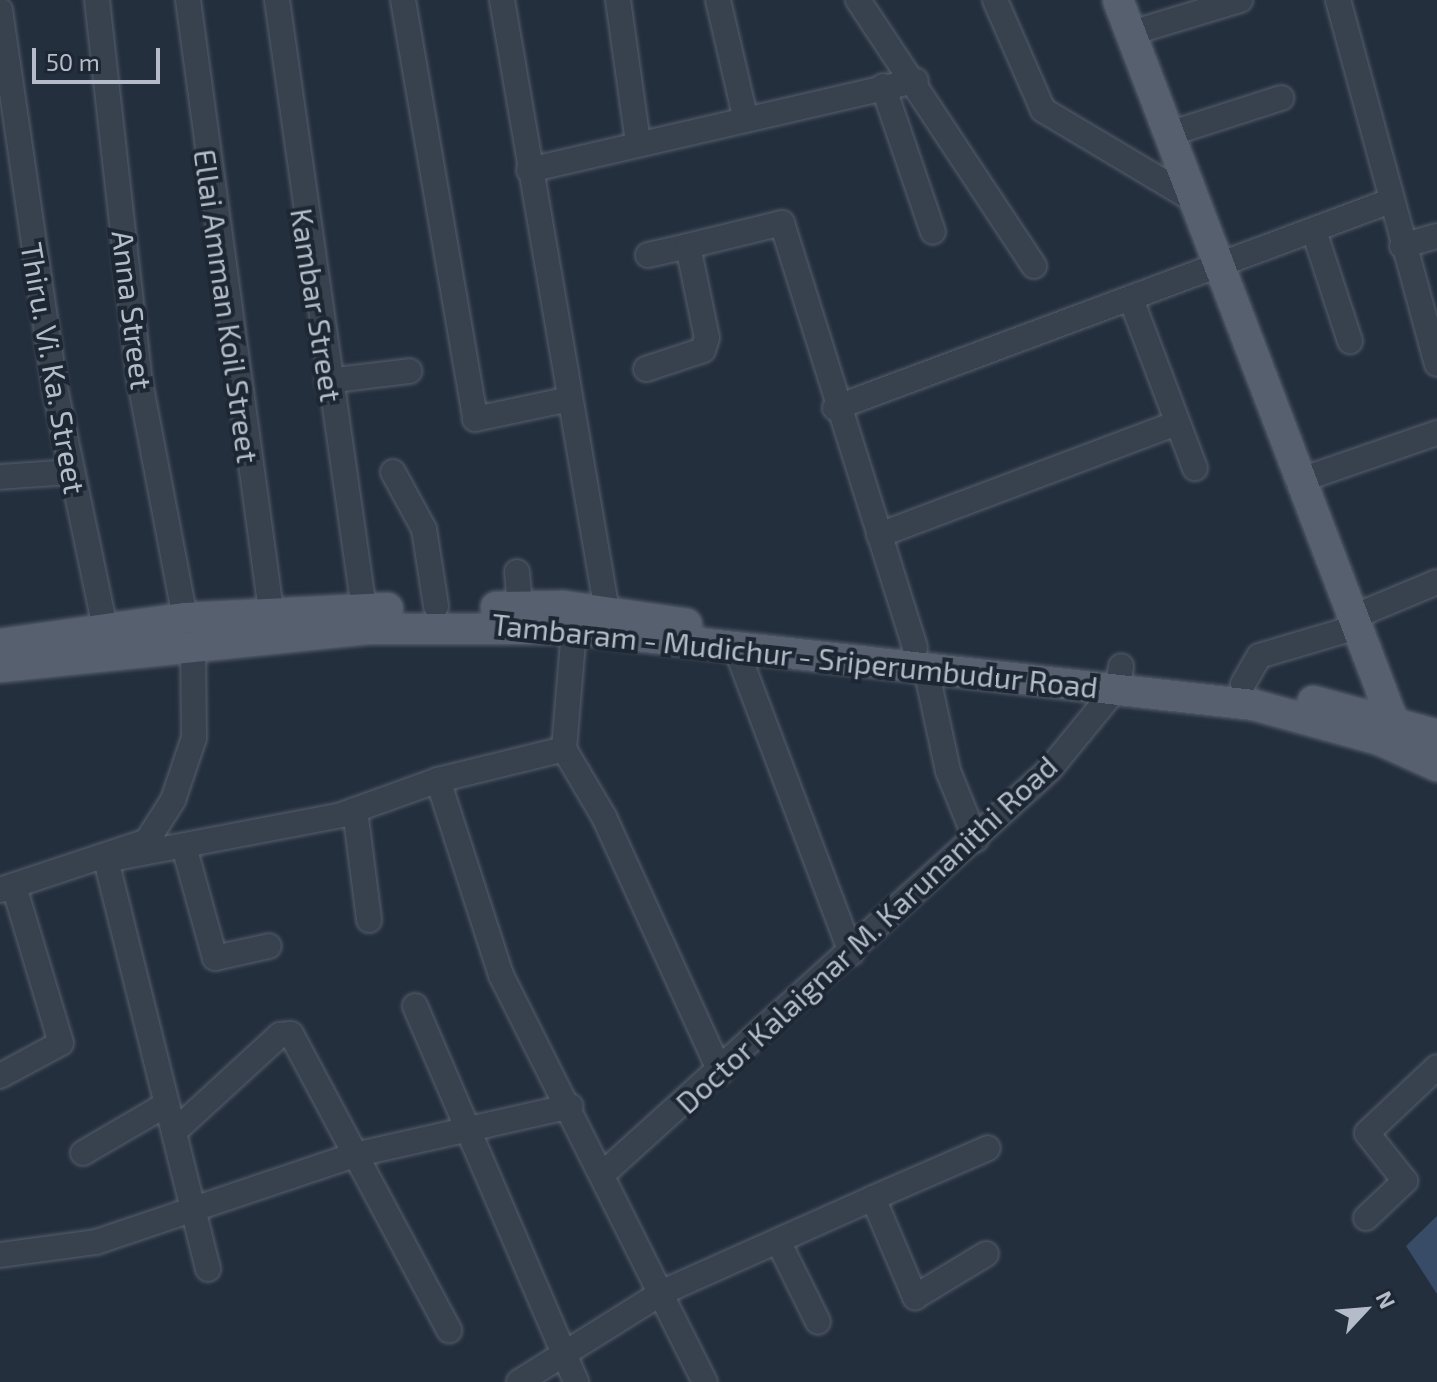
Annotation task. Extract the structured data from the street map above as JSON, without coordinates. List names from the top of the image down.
{
  "streets": {
    "main road": ["Tambaram - Mudichur - Sriperumbudur Road"],
    "street": [
      "Kambar Street",
      "Ellai Amman Koil Street",
      "Anna Street",
      "Thiru. Vi. Ka. Street",
      "Doctor Kalaignar M. Karunanithi Road"
    ]
  },
  "crossings": [
    ["Kambar Street", "Tambaram - Mudichur - Sriperumbudur Road"],
    ["Ellai Amman Koil Street", "Tambaram - Mudichur - Sriperumbudur Road"],
    ["Anna Street", "Tambaram - Mudichur - Sriperumbudur Road"],
    ["Thiru. Vi. Ka. Street", "Tambaram - Mudichur - Sriperumbudur Road"],
    ["Tambaram - Mudichur - Sriperumbudur Road", "Doctor Kalaignar M. Karunanithi Road"]
  ],
  "scale_bar": "50 m",
  "north": "top right"
}
